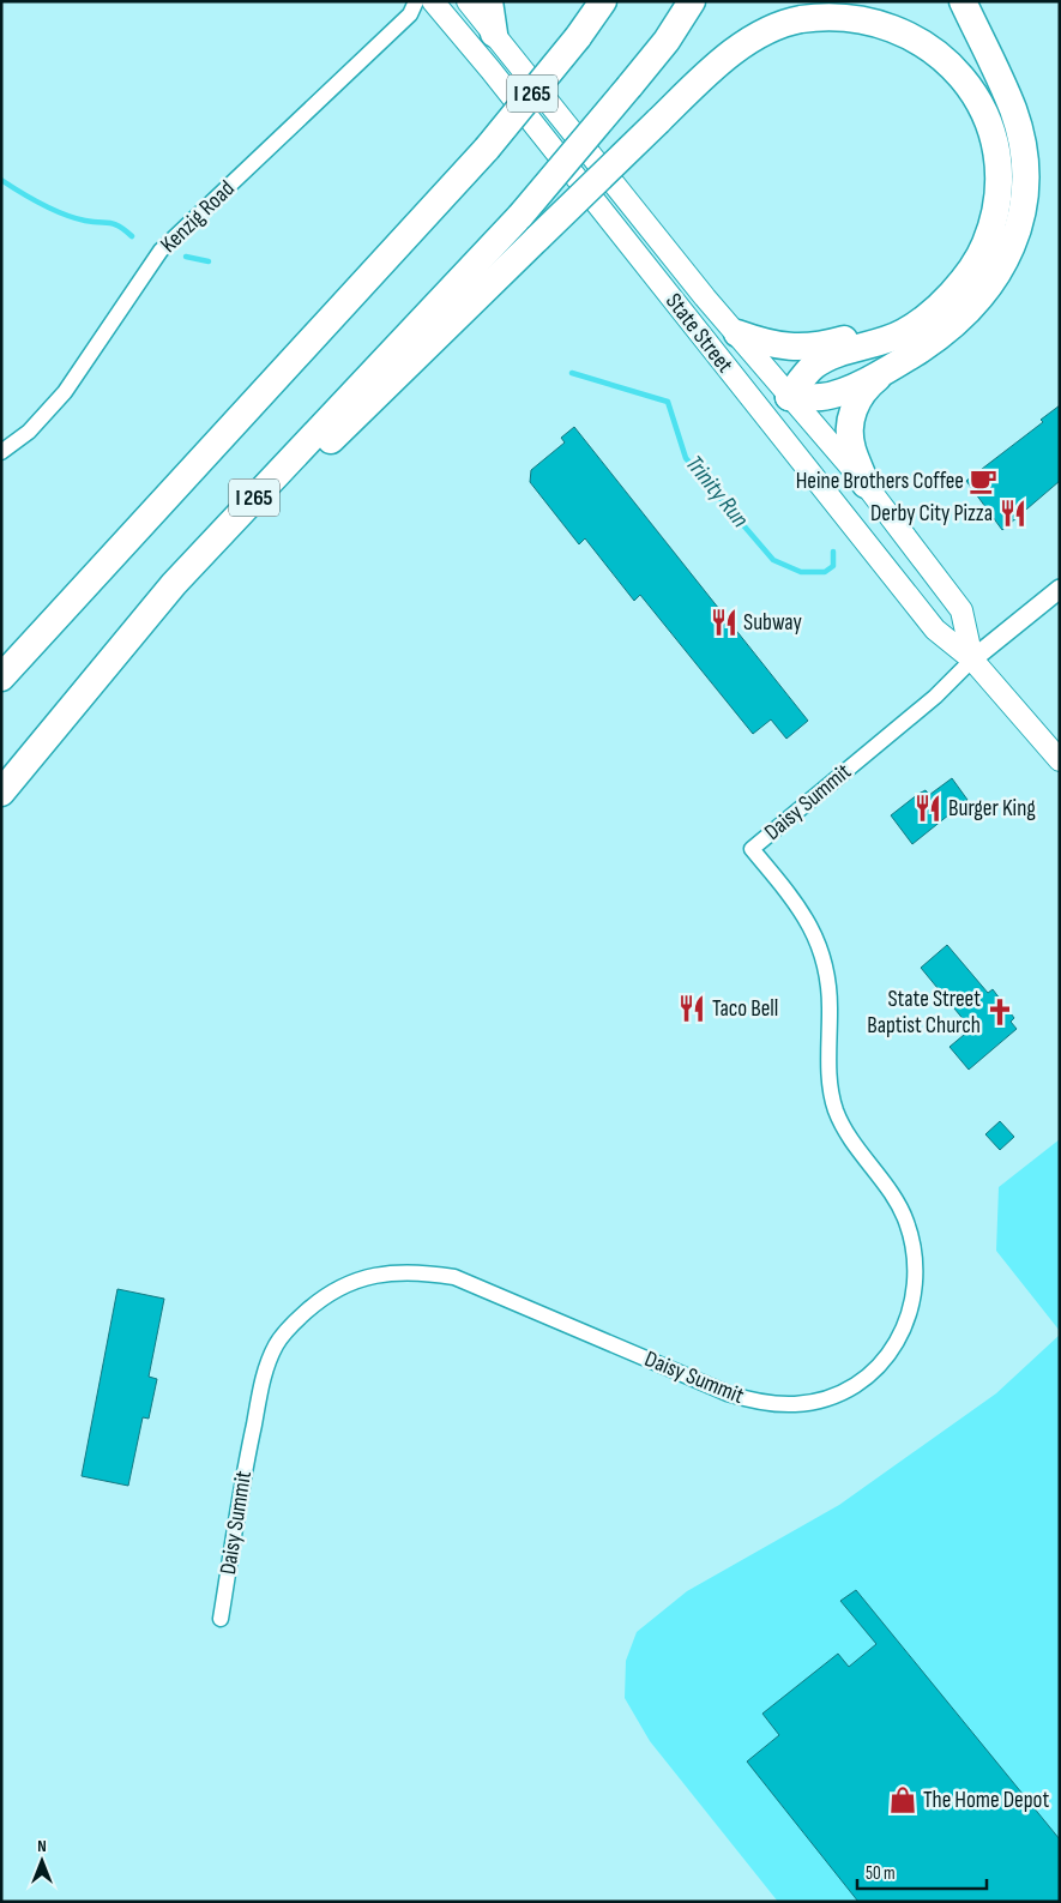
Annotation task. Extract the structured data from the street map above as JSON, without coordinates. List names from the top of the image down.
{
  "streets": {
    "highway": ["I 265"],
    "main road": ["State Street"],
    "street": ["Kenzig Road", "Daisy Summit"]
  },
  "crossings": [
    ["State Street", "Daisy Summit"]
  ],
  "water": ["Trinity Run"],
  "places": {
    "cafe": ["Heine Brothers Coffee"],
    "restaurant": [
      "Derby City Pizza",
      "Subway",
      "Burger King",
      "Taco Bell"
    ],
    "church": ["State Street Baptist Church"],
    "shop": ["The Home Depot"]
  },
  "scale_bar": "50 m",
  "north": "top"
}
